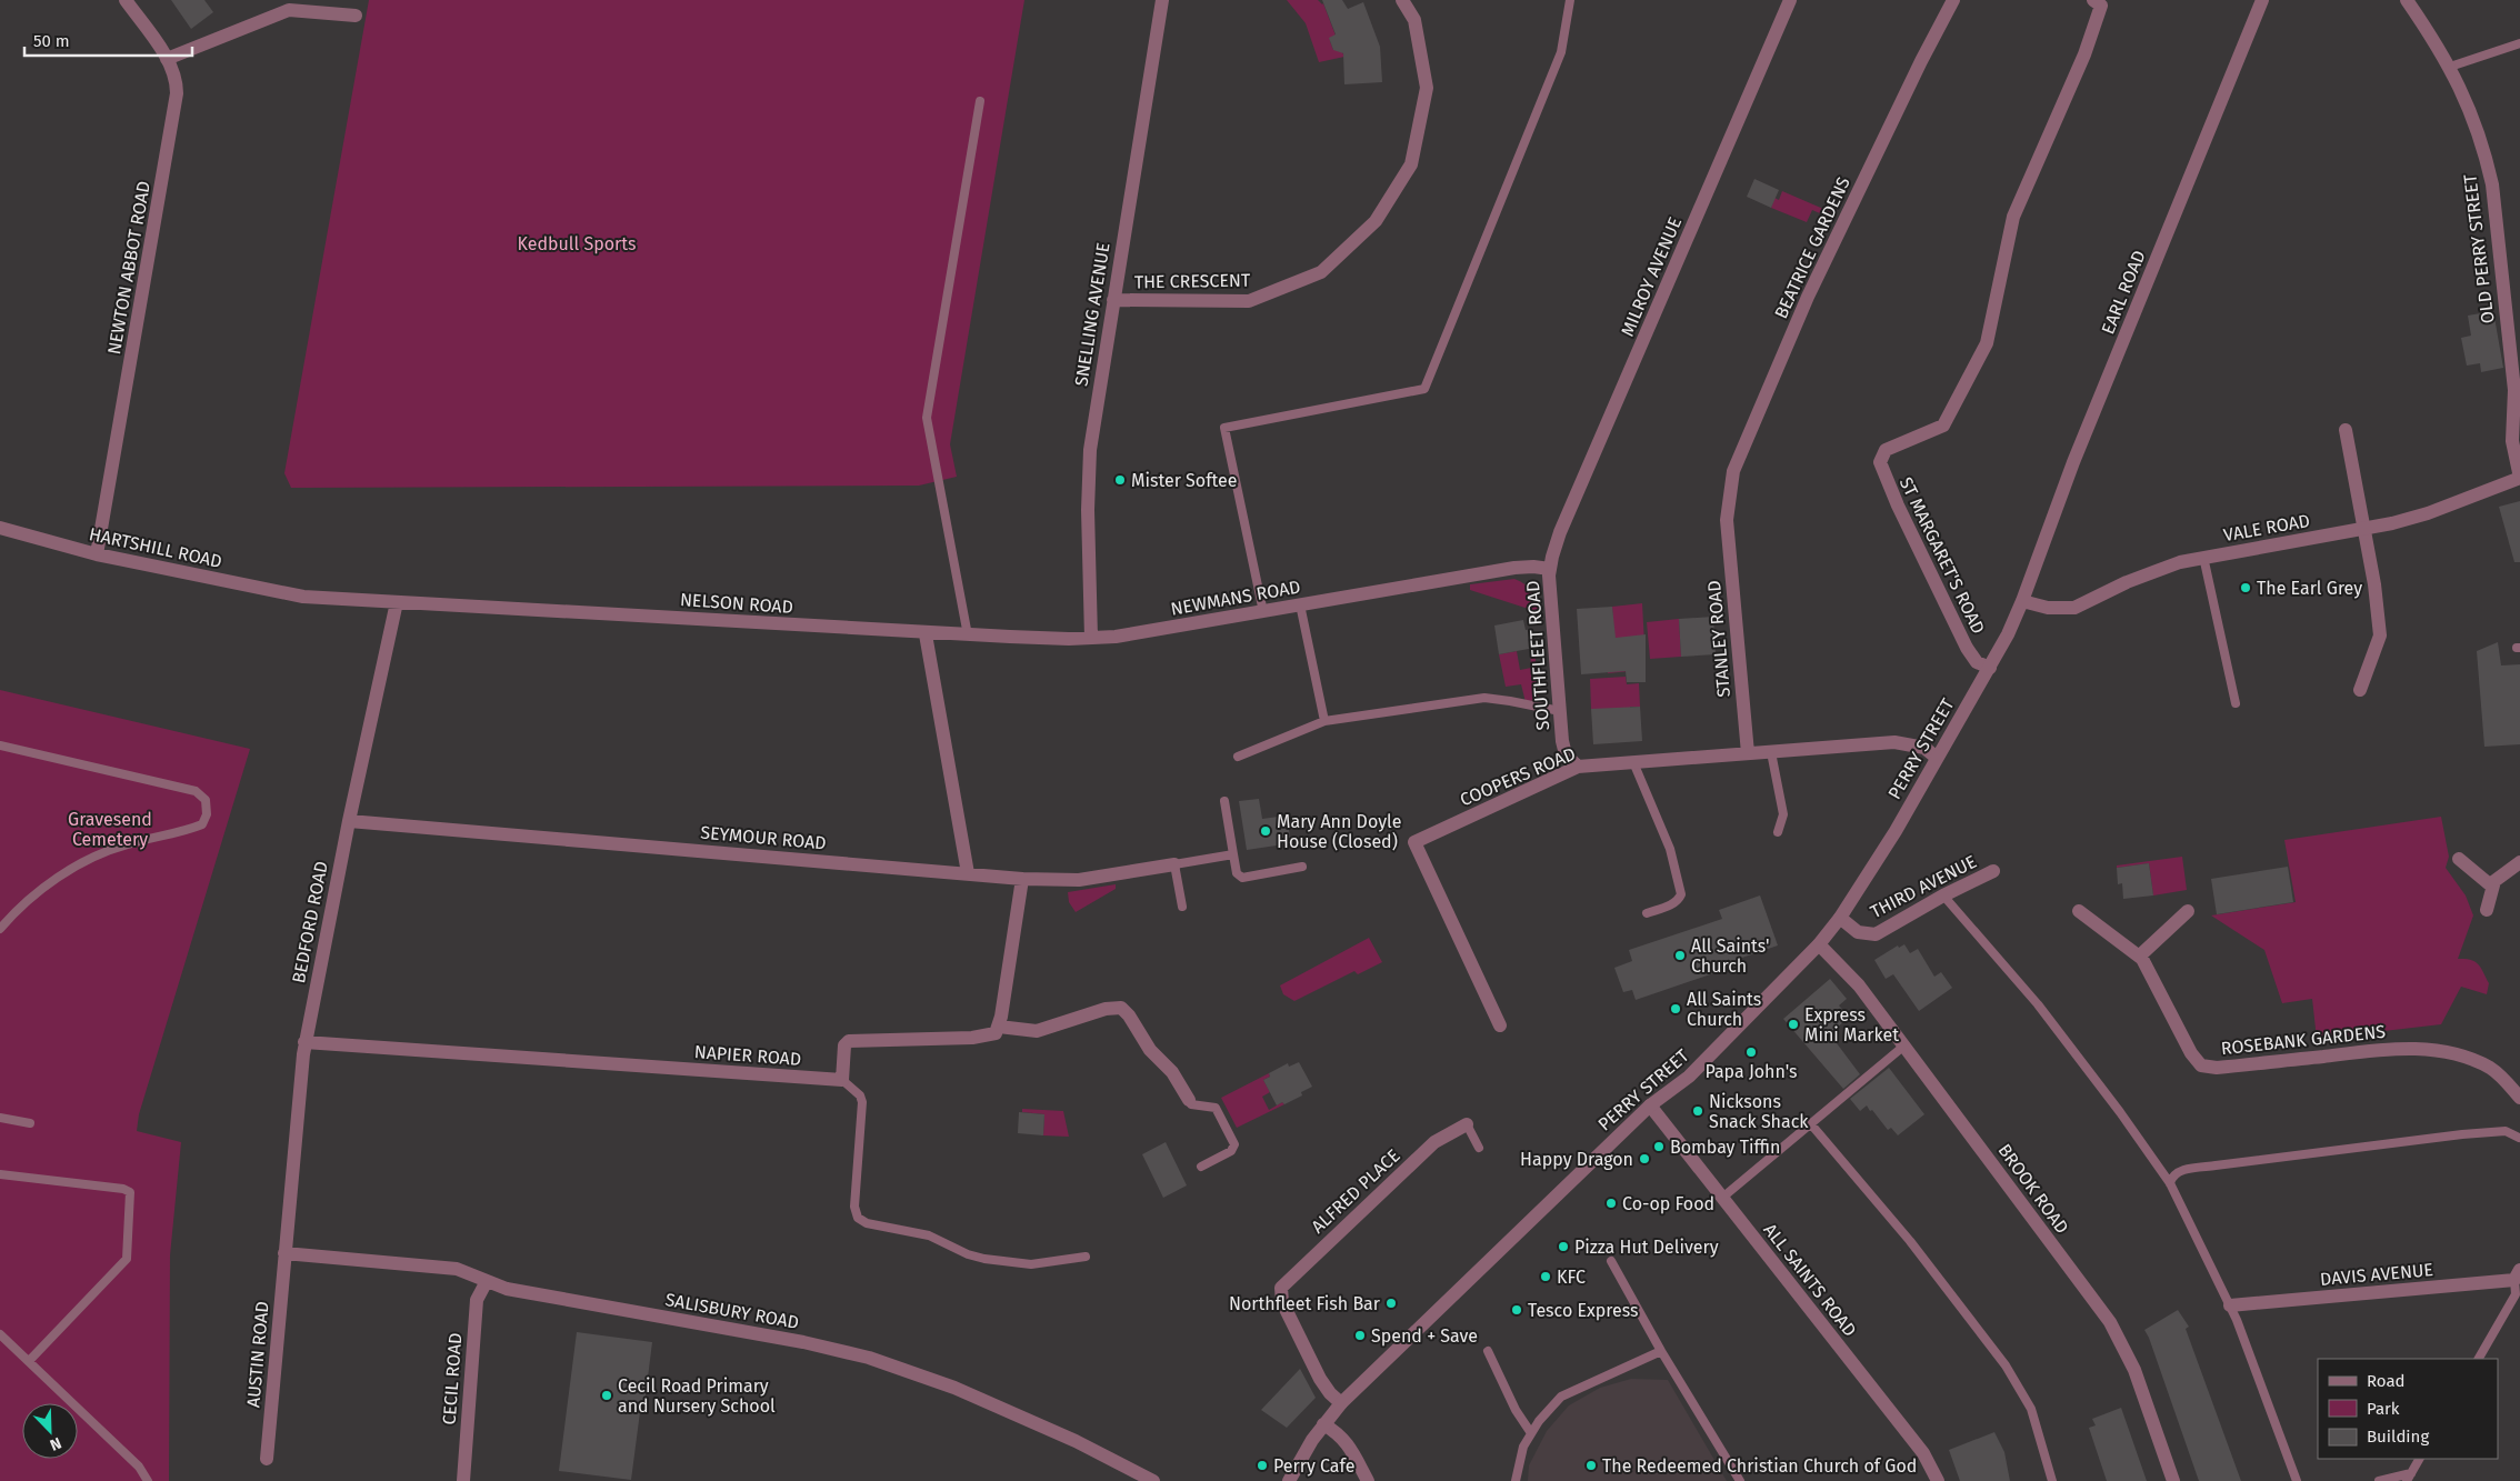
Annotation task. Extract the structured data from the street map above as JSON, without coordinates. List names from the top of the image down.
{
  "streets": {
    "street": [
      "BEATRICE GARDENS",
      "OLD PERRY STREET",
      "NEWTON ABBOT ROAD",
      "MILROY AVENUE",
      "THE CRESCENT",
      "EARL ROAD",
      "SNELLING AVENUE",
      "VALE ROAD",
      "HARTSHILL ROAD",
      "ST MARGARET'S ROAD",
      "NEWMANS ROAD",
      "NELSON ROAD",
      "STANLEY ROAD",
      "SOUTHFLEET ROAD",
      "PERRY STREET",
      "COOPERS ROAD",
      "SEYMOUR ROAD",
      "THIRD AVENUE",
      "BEDFORD ROAD",
      "ROSEBANK GARDENS",
      "NAPIER ROAD",
      "BROOK ROAD",
      "ALFRED PLACE",
      "DAVIS AVENUE",
      "ALL SAINTS ROAD",
      "SALISBURY ROAD",
      "AUSTIN ROAD",
      "CECIL ROAD"
    ]
  },
  "crossings": [
    ["BEATRICE GARDENS", "STANLEY ROAD"],
    ["OLD PERRY STREET", "VALE ROAD"],
    ["NEWTON ABBOT ROAD", "HARTSHILL ROAD"],
    ["MILROY AVENUE", "NEWMANS ROAD"],
    ["MILROY AVENUE", "SOUTHFLEET ROAD"],
    ["THE CRESCENT", "SNELLING AVENUE"],
    ["EARL ROAD", "VALE ROAD"],
    ["EARL ROAD", "PERRY STREET"],
    ["SNELLING AVENUE", "NEWMANS ROAD"],
    ["VALE ROAD", "PERRY STREET"],
    ["HARTSHILL ROAD", "NELSON ROAD"],
    ["ST MARGARET'S ROAD", "PERRY STREET"],
    ["NEWMANS ROAD", "NELSON ROAD"],
    ["NEWMANS ROAD", "SOUTHFLEET ROAD"],
    ["NELSON ROAD", "BEDFORD ROAD"],
    ["STANLEY ROAD", "COOPERS ROAD"],
    ["SOUTHFLEET ROAD", "COOPERS ROAD"],
    ["PERRY STREET", "COOPERS ROAD"],
    ["PERRY STREET", "THIRD AVENUE"],
    ["PERRY STREET", "BROOK ROAD"],
    ["PERRY STREET", "ALFRED PLACE"],
    ["PERRY STREET", "ALL SAINTS ROAD"],
    ["SEYMOUR ROAD", "BEDFORD ROAD"],
    ["BEDFORD ROAD", "NAPIER ROAD"],
    ["BEDFORD ROAD", "SALISBURY ROAD"],
    ["BEDFORD ROAD", "AUSTIN ROAD"],
    ["SALISBURY ROAD", "AUSTIN ROAD"],
    ["SALISBURY ROAD", "CECIL ROAD"]
  ],
  "parks": ["Kedbull Sports", "Gravesend Cemetery"],
  "places": [
    "Mister Softee",
    "The Earl Grey",
    "Mary Ann Doyle House (Closed)",
    "All Saints' Church",
    "All Saints Church",
    "Express Mini Market",
    "Papa John's",
    "Nicksons Snack Shack",
    "Bombay Tiffin",
    "Happy Dragon",
    "Co-op Food",
    "Pizza Hut Delivery",
    "KFC",
    "Northfleet Fish Bar",
    "Tesco Express",
    "Spend + Save",
    "Cecil Road Primary and Nursery School",
    "Perry Cafe",
    "The Redeemed Christian Church of God"
  ],
  "legend": ["Road", "Park", "Building"],
  "scale_bar": "50 m",
  "north": "bottom right"
}
